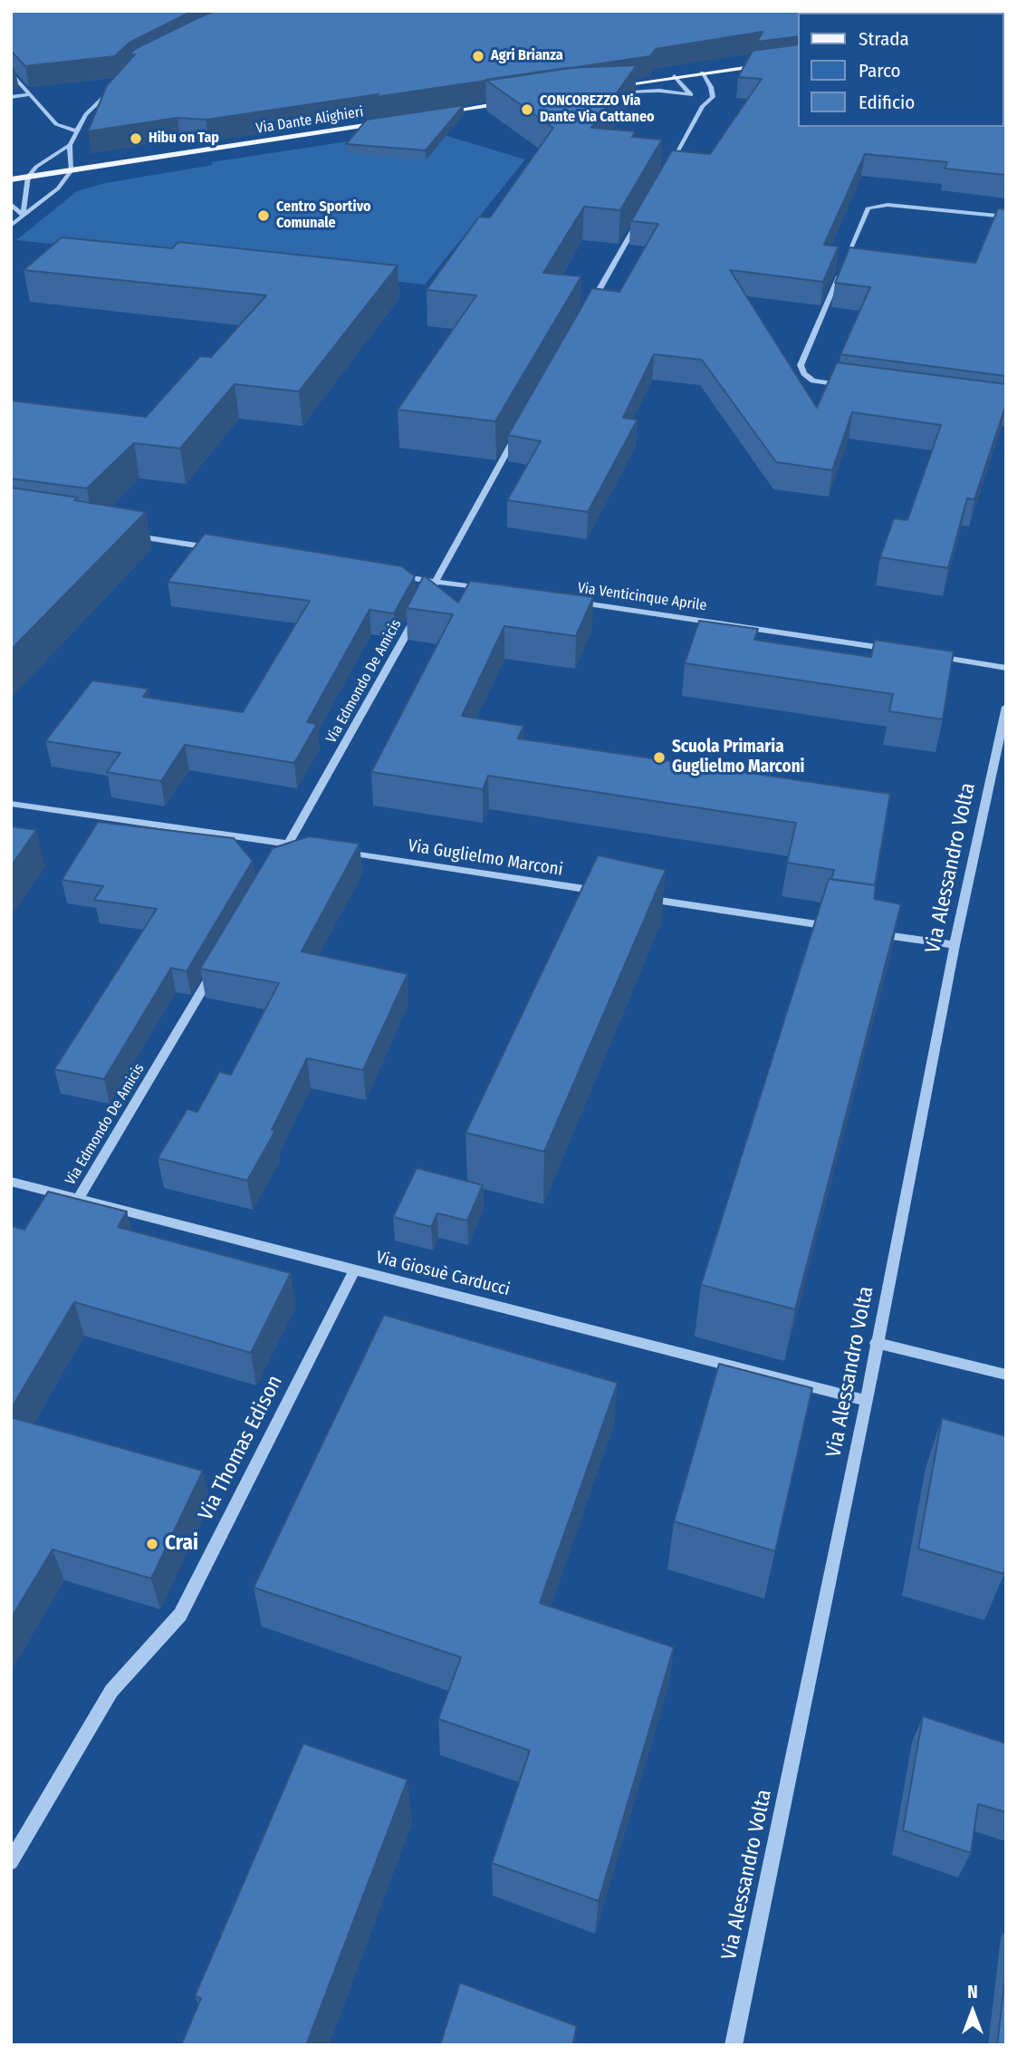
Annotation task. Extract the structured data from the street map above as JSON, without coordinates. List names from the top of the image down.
{
  "streets": {
    "main road": ["Via Dante Alighieri"],
    "street": [
      "Via Venticinque Aprile",
      "Via Edmondo De Amicis",
      "Via Guglielmo Marconi",
      "Via Alessandro Volta",
      "Via Giosuè Carducci",
      "Via Thomas Edison"
    ]
  },
  "crossings": [
    ["Via Edmondo De Amicis", "Via Giosuè Carducci"],
    ["Via Alessandro Volta", "Via Giosuè Carducci"],
    ["Via Giosuè Carducci", "Via Thomas Edison"]
  ],
  "places": [
    "Agri Brianza",
    "CONCOREZZO Via Dante Via Cattaneo",
    "Hibu on Tap",
    "Centro Sportivo Comunale",
    "Scuola Primaria Guglielmo Marconi",
    "Crai"
  ],
  "legend": ["Strada", "Parco", "Edificio"],
  "north": "top"
}
